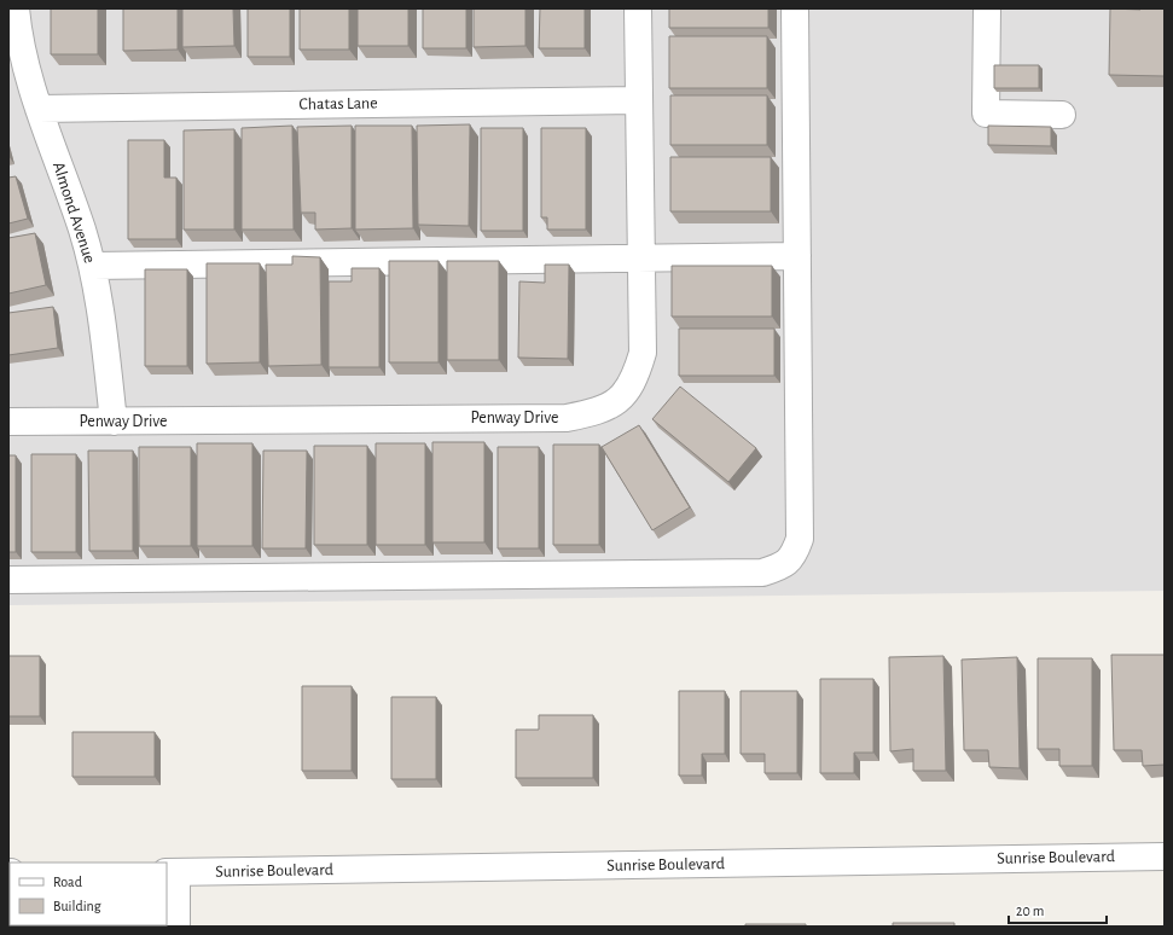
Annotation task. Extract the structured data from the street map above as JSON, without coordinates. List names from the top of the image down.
{
  "streets": {
    "street": [
      "Chatas Lane",
      "Almond Avenue",
      "Penway Drive",
      "Sunrise Boulevard"
    ]
  },
  "crossings": [
    ["Chatas Lane", "Almond Avenue"],
    ["Chatas Lane", "Penway Drive"],
    ["Almond Avenue", "Penway Drive"]
  ],
  "legend": ["Road", "Building"],
  "scale_bar": "20 m"
}
